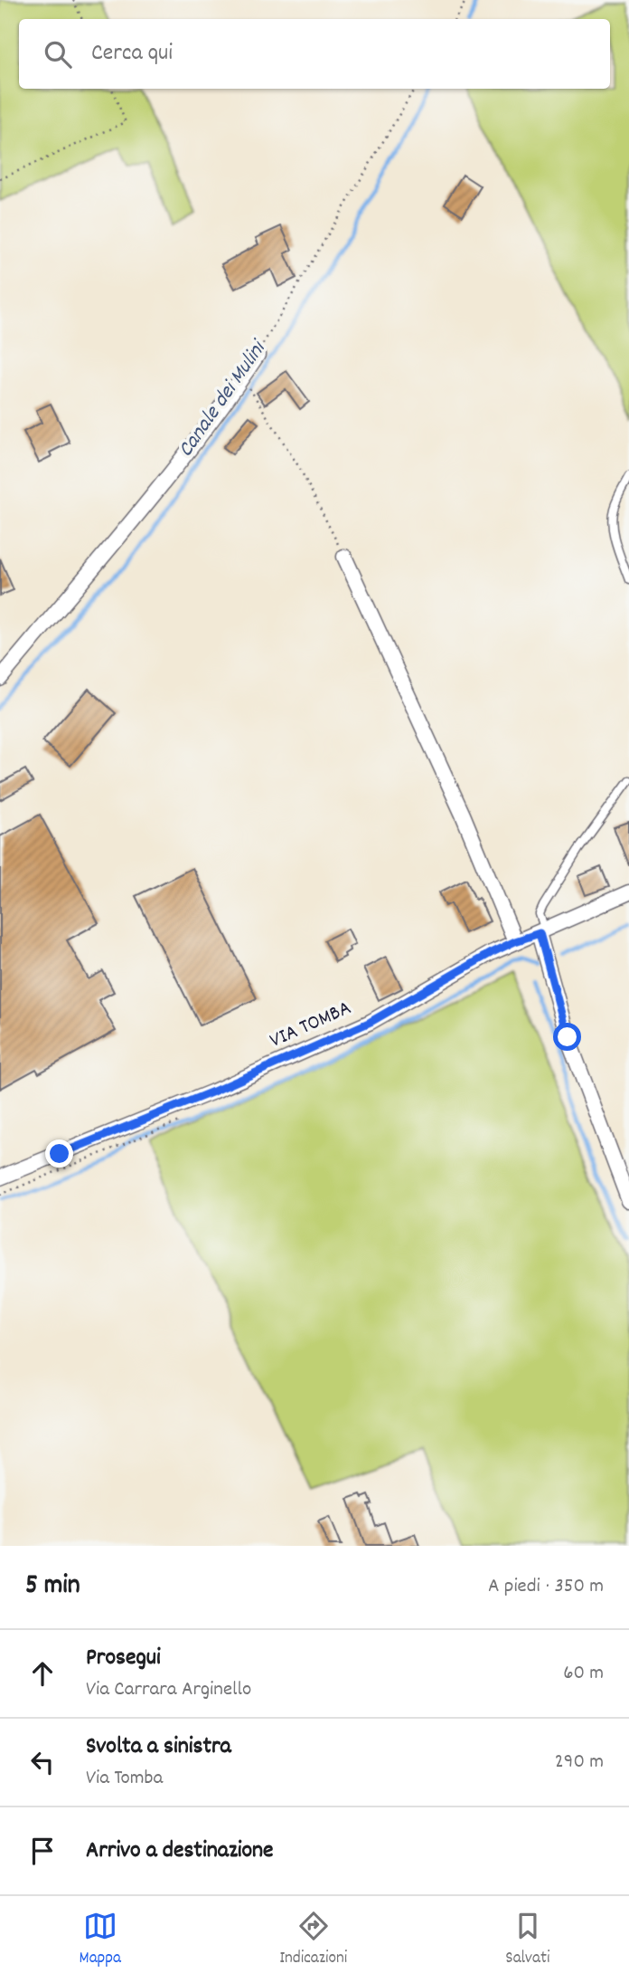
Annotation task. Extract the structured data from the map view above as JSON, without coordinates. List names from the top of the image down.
{
  "streets": {
    "street": ["VIA TOMBA"]
  },
  "water": ["Canale dei Mulini"],
  "page": {
    "search": "Cerca qui",
    "heading": ["5 min", "A piedi · 350 m"],
    "list": [
      ["Prosegui", "Via Carrara Arginello", "60 m"],
      ["Svolta a sinistra", "Via Tomba", "290 m"],
      "Arrivo a destinazione"
    ],
    "nav": ["Mappa", "Indicazioni", "Salvati"]
  }
}
